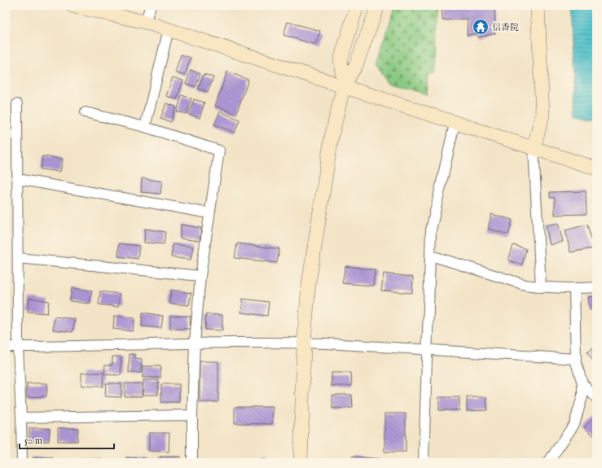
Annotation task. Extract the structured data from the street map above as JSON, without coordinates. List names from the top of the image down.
{
  "places": {
    "temple": ["信香院"]
  },
  "scale_bar": "50 m"
}
